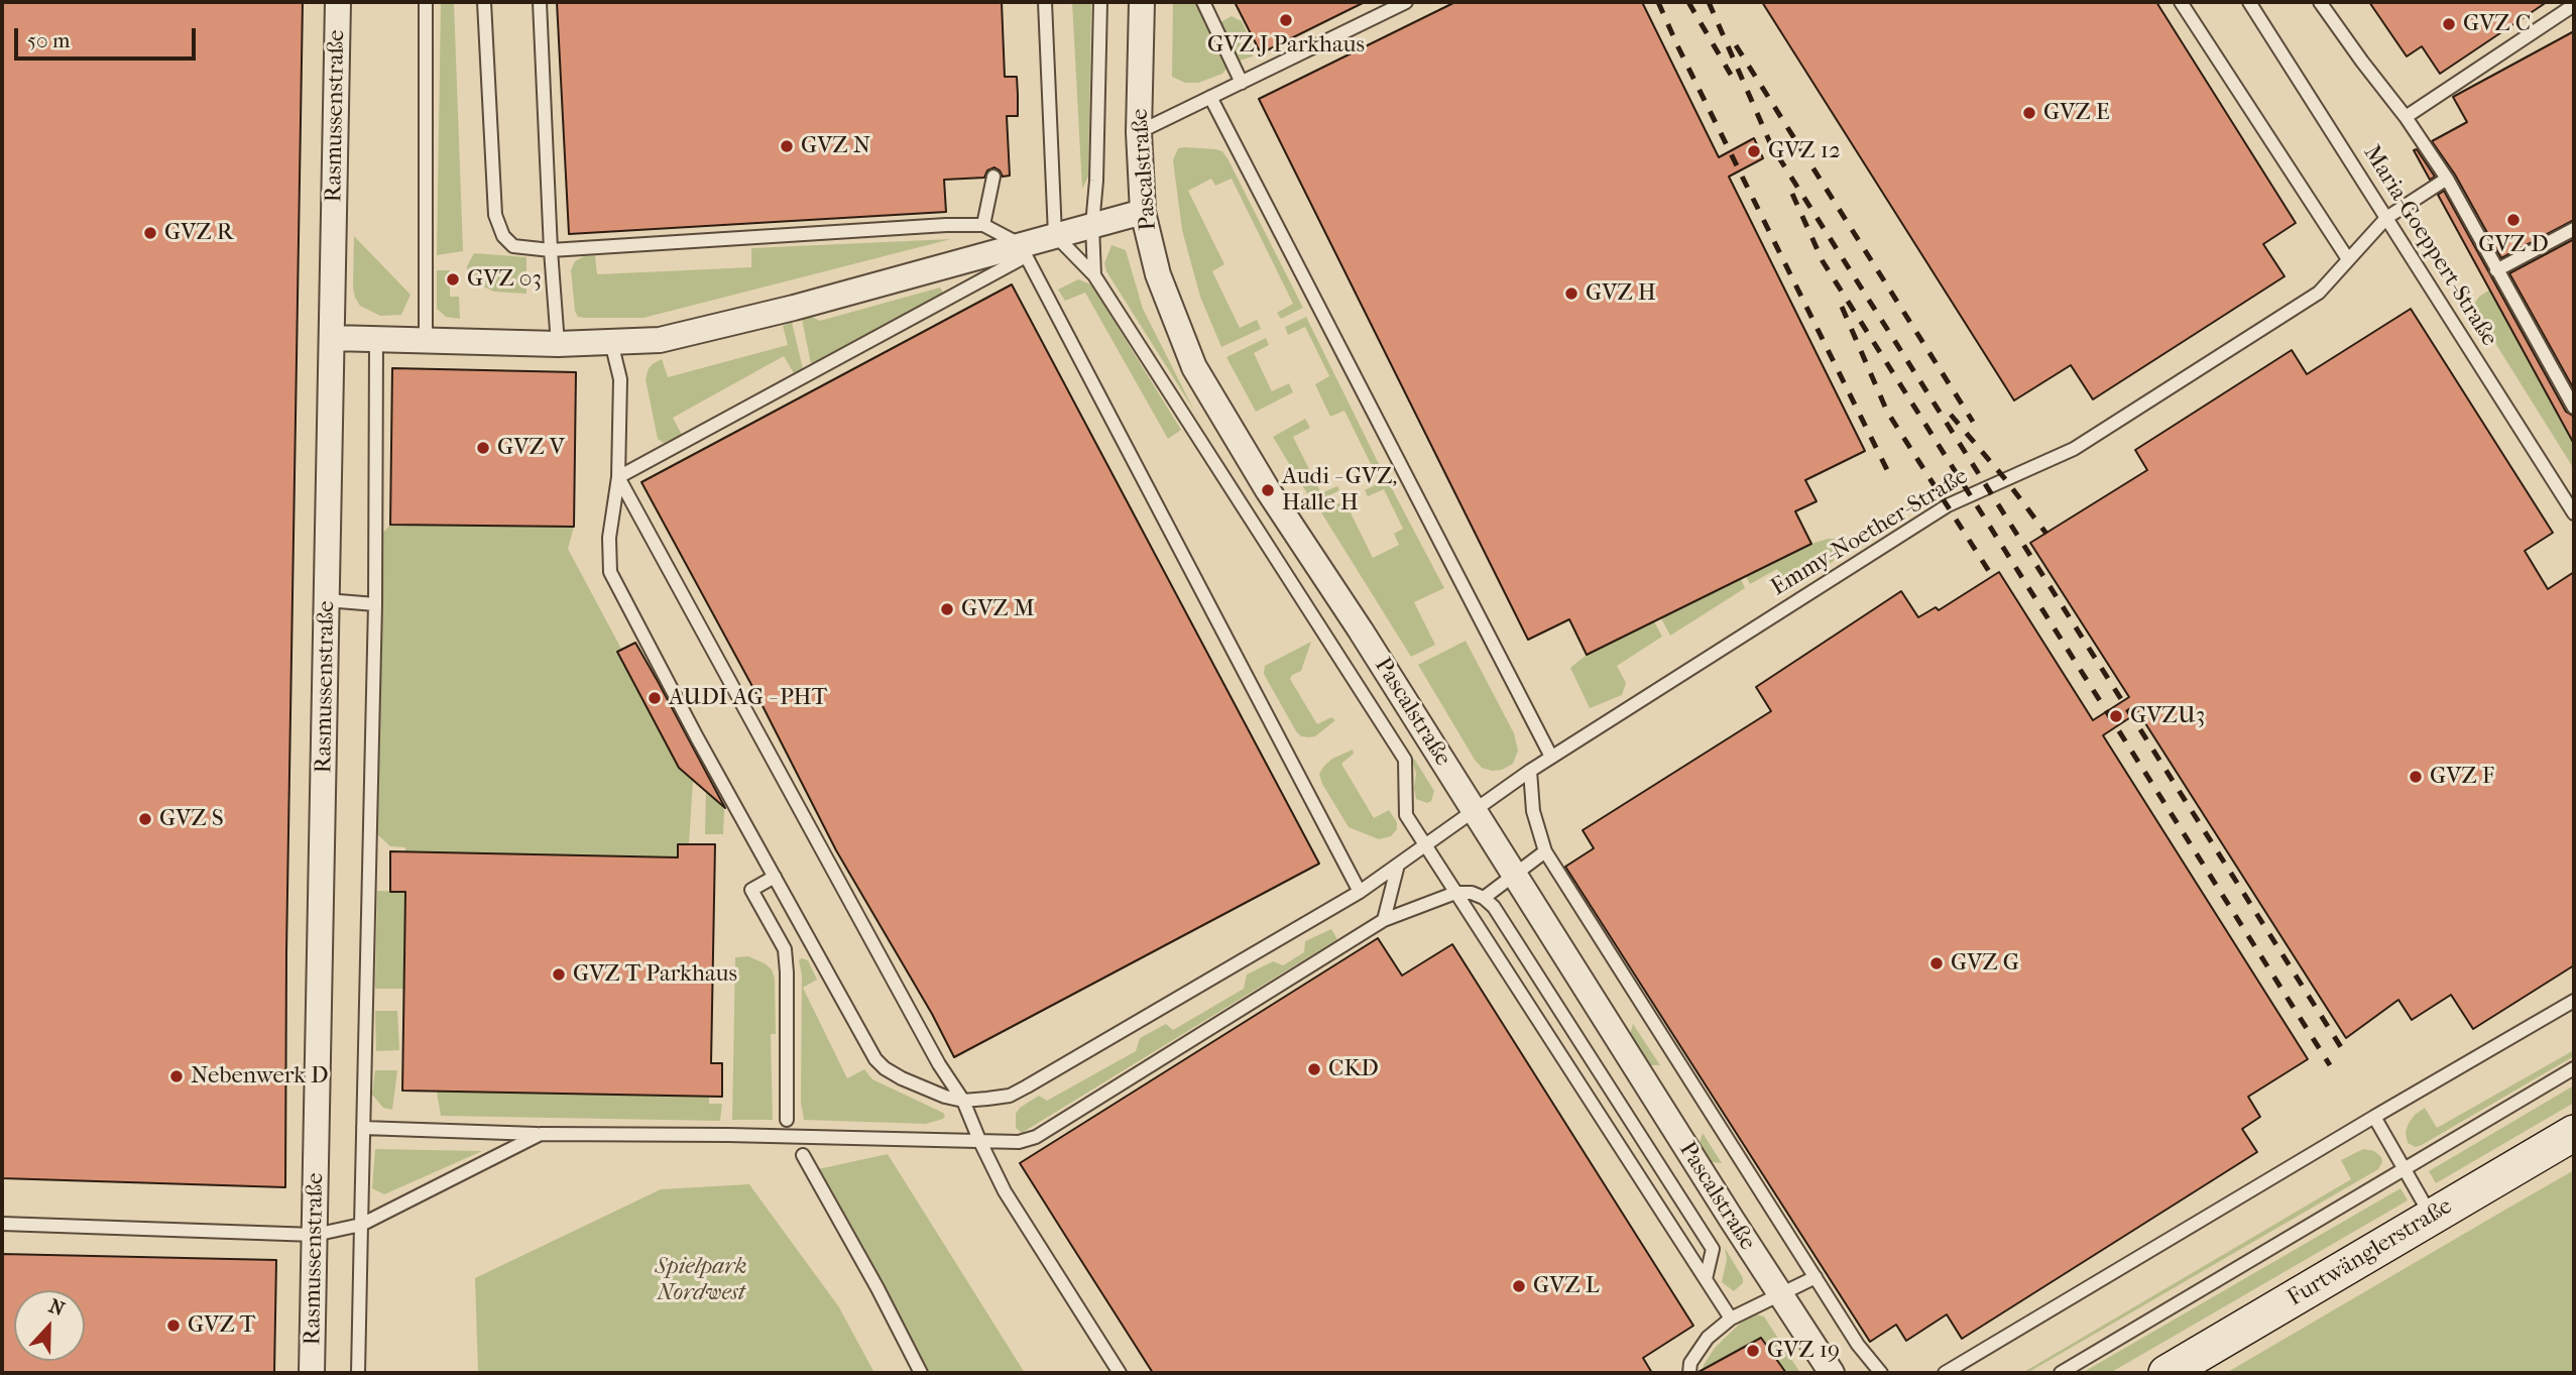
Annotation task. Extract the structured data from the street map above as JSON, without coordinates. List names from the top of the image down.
{
  "streets": {
    "street": ["Rasmussenstraße", "Pascalstraße", "Furtwänglerstraße"],
    "lane": ["Maria-Goeppert-Straße", "Emmy-Noether-Straße"]
  },
  "crossings": [
    ["Pascalstraße", "Emmy-Noether-Straße"],
    ["Maria-Goeppert-Straße", "Emmy-Noether-Straße"]
  ],
  "parks": ["Spielpark Nordwest"],
  "places": [
    "GVZ J Parkhaus",
    "GVZ C",
    "GVZ E",
    "GVZ N",
    "GVZ 12",
    "GVZ D",
    "GVZ R",
    "GVZ 03",
    "GVZ H",
    "GVZ V",
    "Audi - GVZ, Halle H",
    "GVZ M",
    "AUDI AG - PHT",
    "GVZU3",
    "GVZ F",
    "GVZ S",
    "GVZ G",
    "GVZ T Parkhaus",
    "CKD",
    "Nebenwerk D",
    "GVZ L",
    "GVZ T",
    "GVZ 19"
  ],
  "scale_bar": "50 m",
  "north": "top"
}
